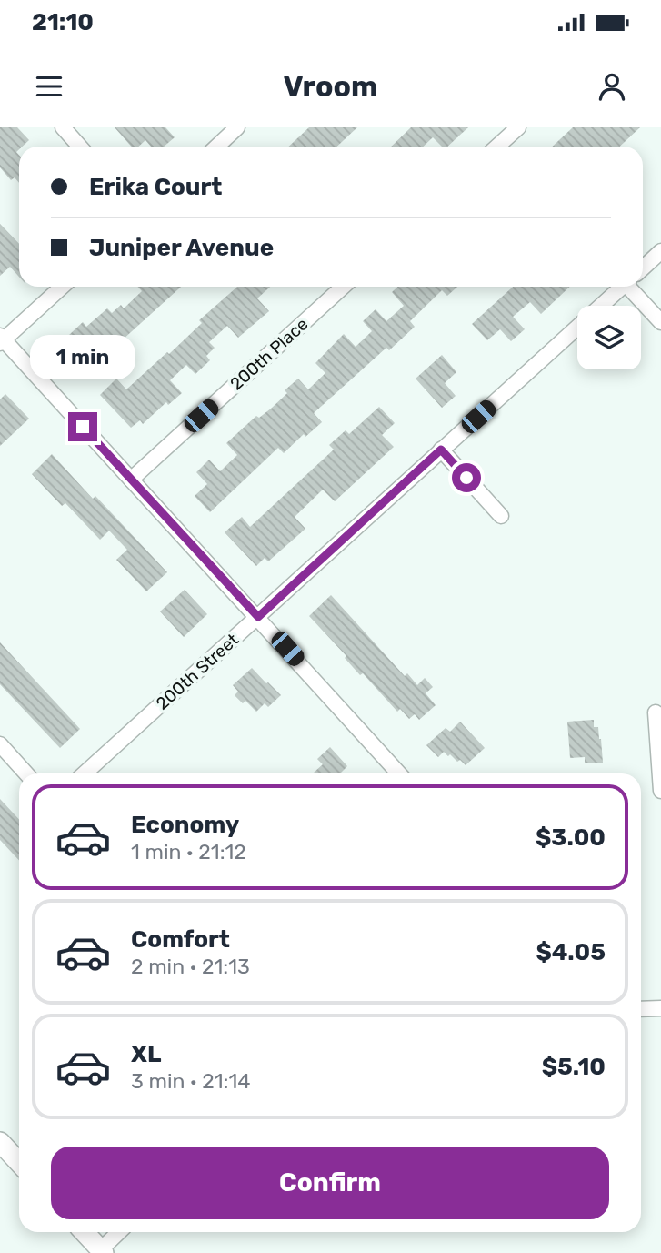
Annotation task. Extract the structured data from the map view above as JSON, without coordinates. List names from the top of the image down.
{
  "streets": {
    "street": ["200th Place", "200th Street"]
  },
  "page": {
    "status": "21:10",
    "header": "Vroom",
    "banner": ["Erika Court", "Juniper Avenue"],
    "bubble": "1 min",
    "list": [
      {
        "name": "Economy",
        "note": "1 min · 21:12",
        "value": "$3.00"
      },
      {
        "name": "Comfort",
        "note": "2 min · 21:13",
        "value": "$4.05"
      },
      {
        "name": "XL",
        "note": "3 min · 21:14",
        "value": "$5.10"
      }
    ],
    "buttons": "Confirm"
  }
}
